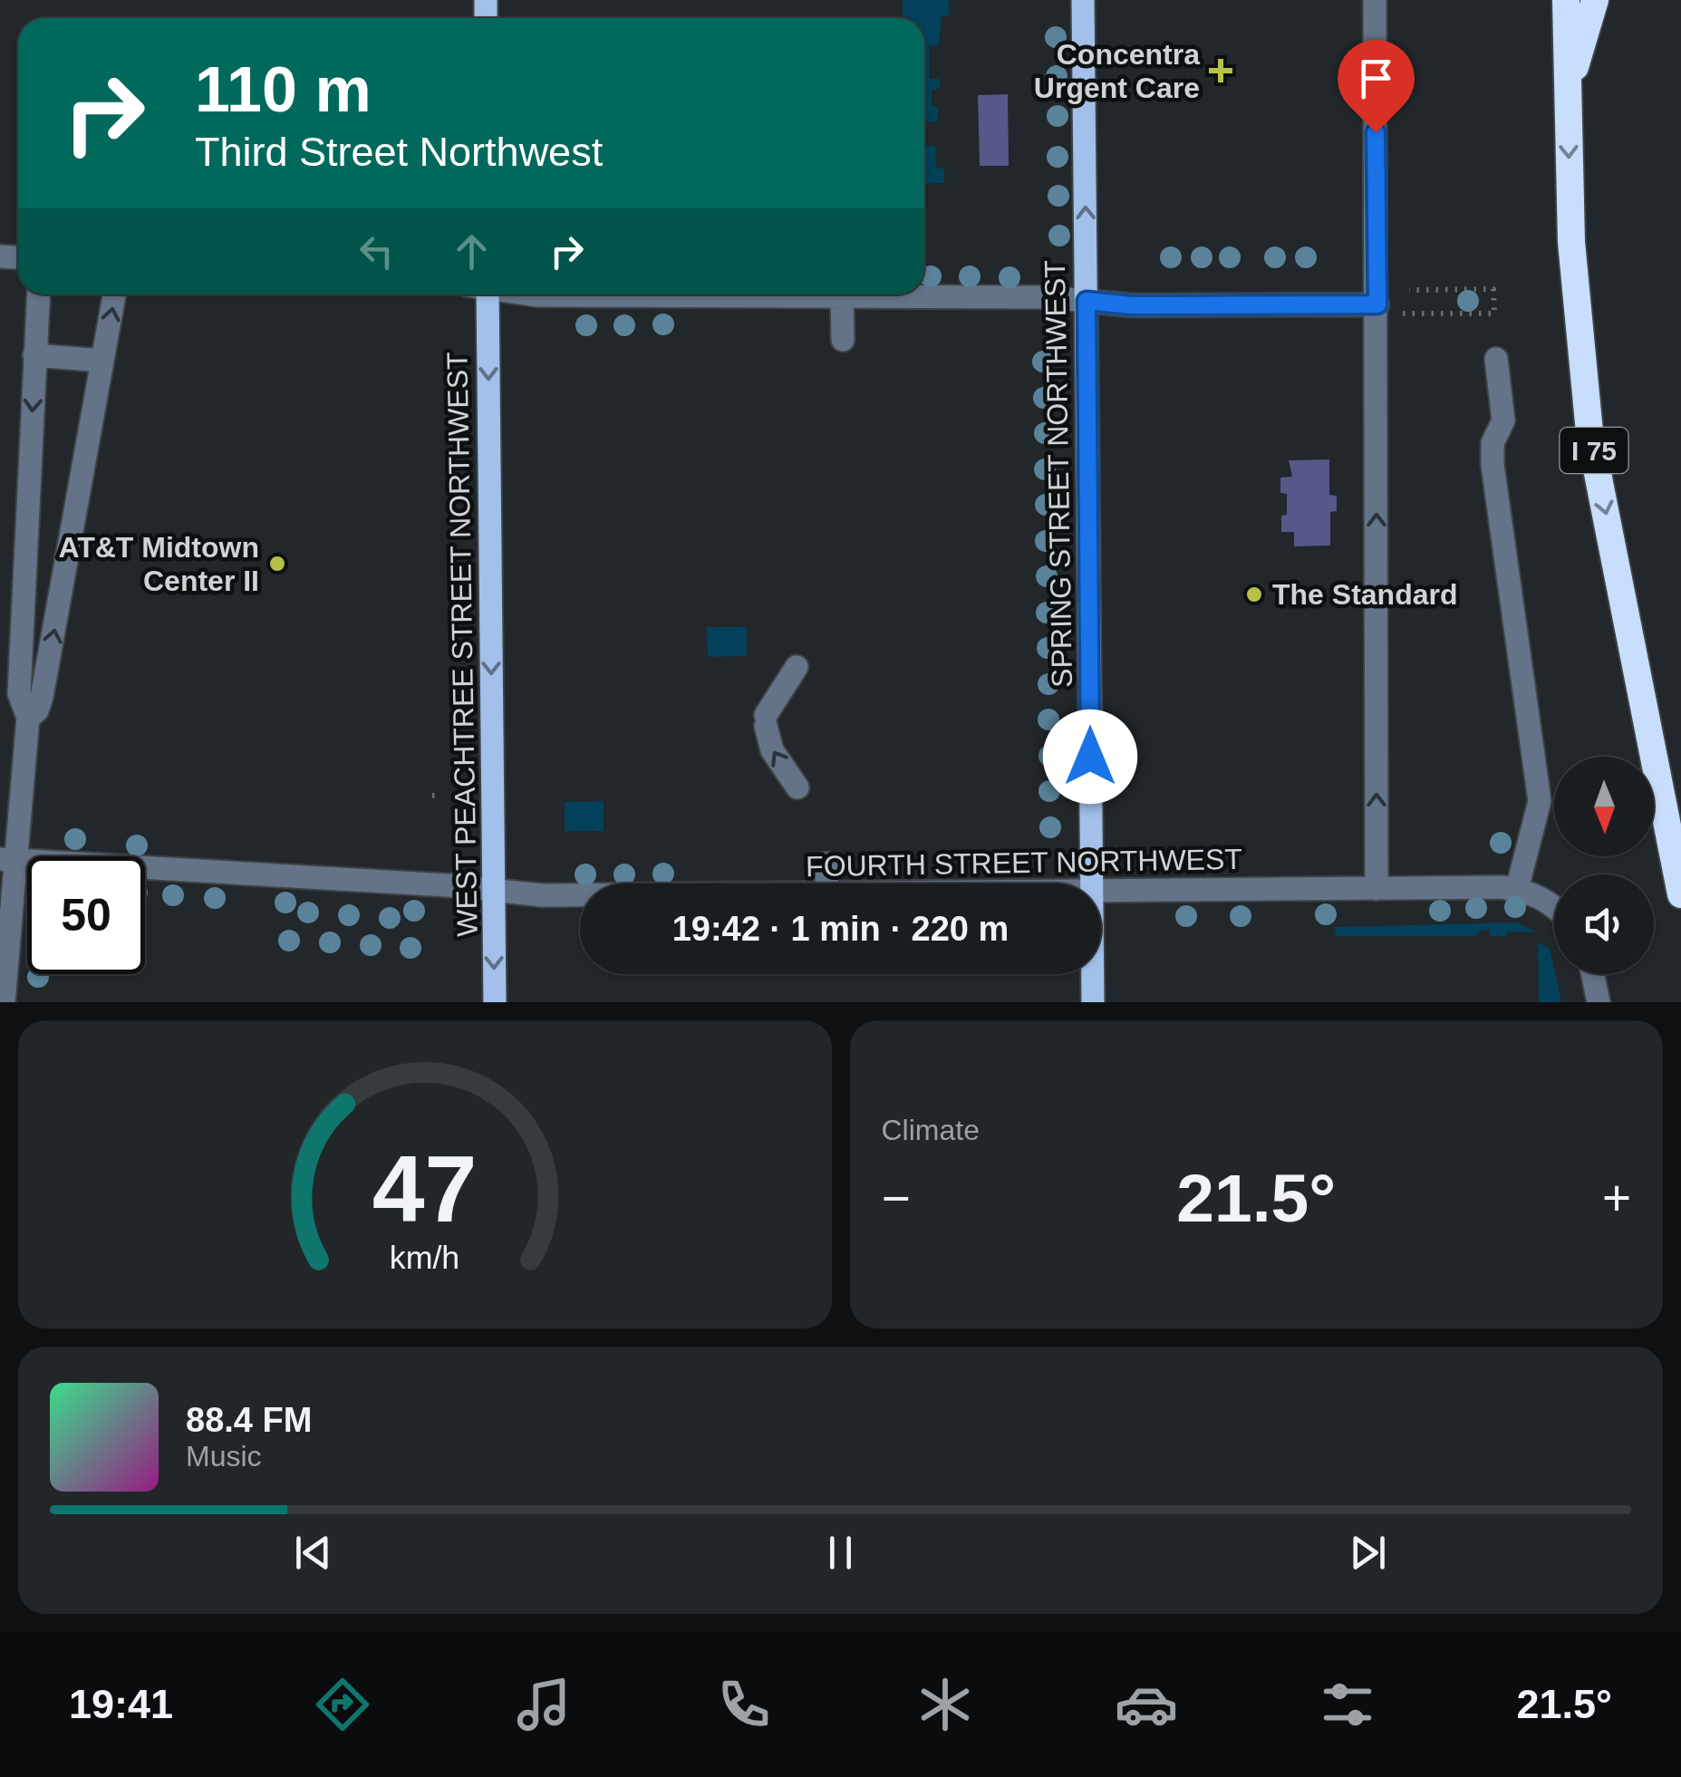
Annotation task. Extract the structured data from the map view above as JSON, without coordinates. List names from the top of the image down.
{
  "streets": {
    "highway": ["I 75"],
    "main road": ["SPRING STREET NORTHWEST", "WEST PEACHTREE STREET NORTHWEST"],
    "street": ["FOURTH STREET NORTHWEST"]
  },
  "crossings": [
    ["WEST PEACHTREE STREET NORTHWEST", "FOURTH STREET NORTHWEST"]
  ],
  "one_way": ["WEST PEACHTREE STREET NORTHWEST"],
  "places": {
    "health": ["Concentra Urgent Care"],
    "other": ["AT&T Midtown Center II", "The Standard"]
  },
  "north": "bottom",
  "page": {
    "turn": ["110 m", "Third Street Northwest"],
    "limit": "50",
    "trip": "19:42 · 1 min · 220 m",
    "tile": "Climate",
    "heat": ["−", "21.5°", "+"],
    "song": ["88.4 FM", "Music"],
    "tabs": ["19:41", "21.5°"],
    "gauge": ["47", "km/h"]
  }
}
